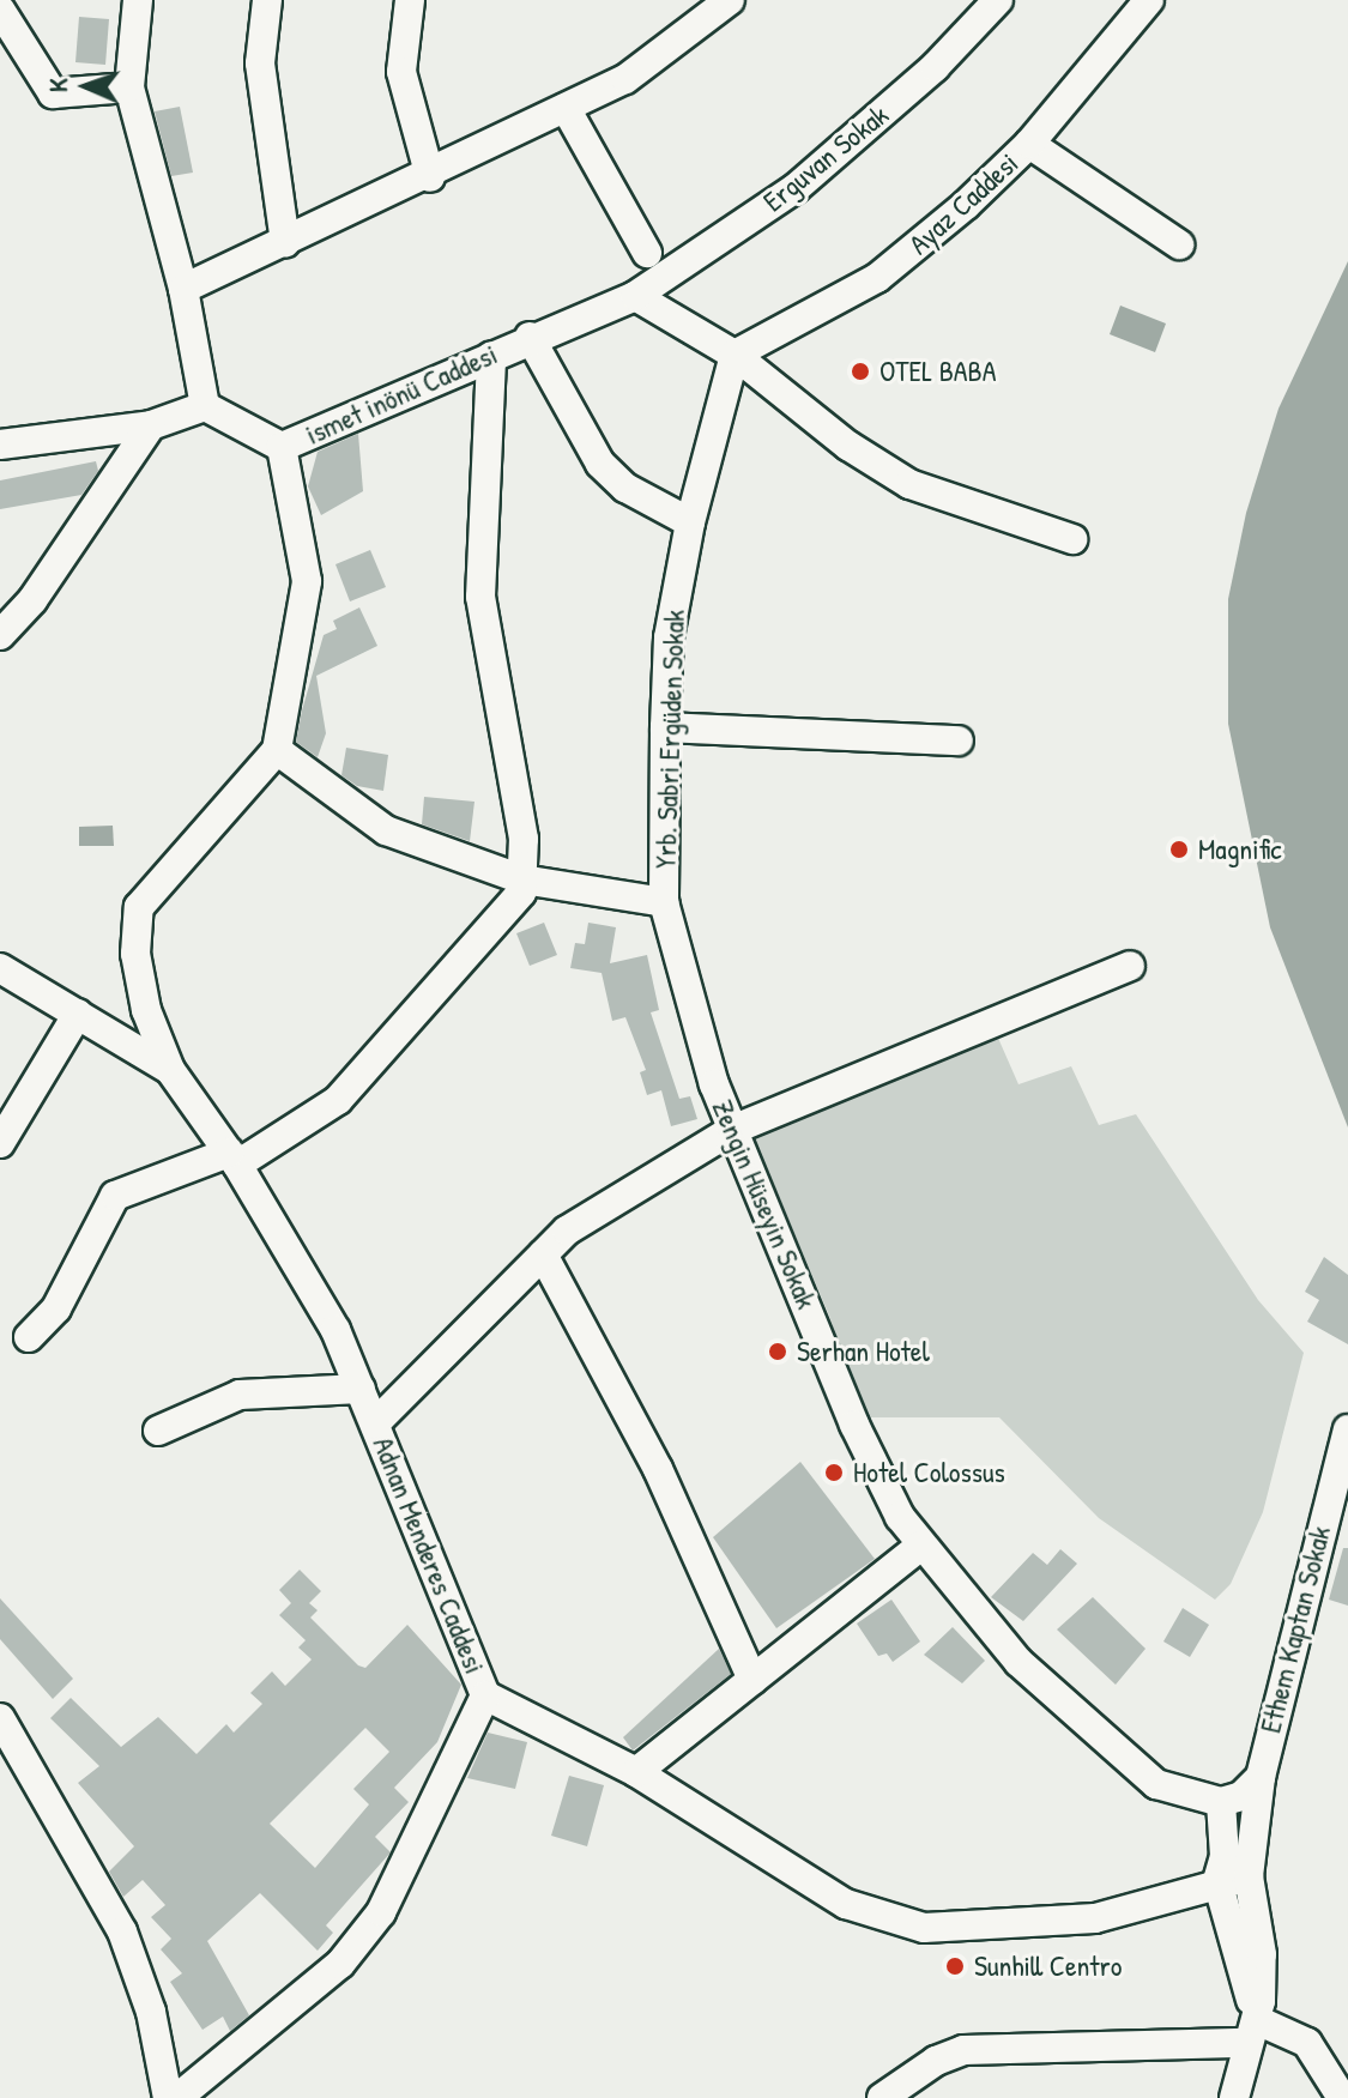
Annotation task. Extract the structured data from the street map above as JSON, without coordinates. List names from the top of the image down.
{
  "streets": {
    "street": [
      "Erguvan Sokak",
      "Ayaz Caddesi",
      "ismet inönü Caddesi",
      "Yrb. Sabri Ergüden Sokak",
      "Zengin Hüseyin Sokak",
      "Adnan Menderes Caddesi",
      "Ethem Kaptan Sokak"
    ]
  },
  "crossings": [
    ["Erguvan Sokak", "ismet inönü Caddesi"],
    ["Ayaz Caddesi", "Yrb. Sabri Ergüden Sokak"],
    ["Yrb. Sabri Ergüden Sokak", "Zengin Hüseyin Sokak"],
    ["Adnan Menderes Caddesi", "Ethem Kaptan Sokak"]
  ],
  "places": [
    "OTEL BABA",
    "Magnific",
    "Serhan Hotel",
    "Hotel Colossus",
    "Sunhill Centro"
  ],
  "north": "left"
}
